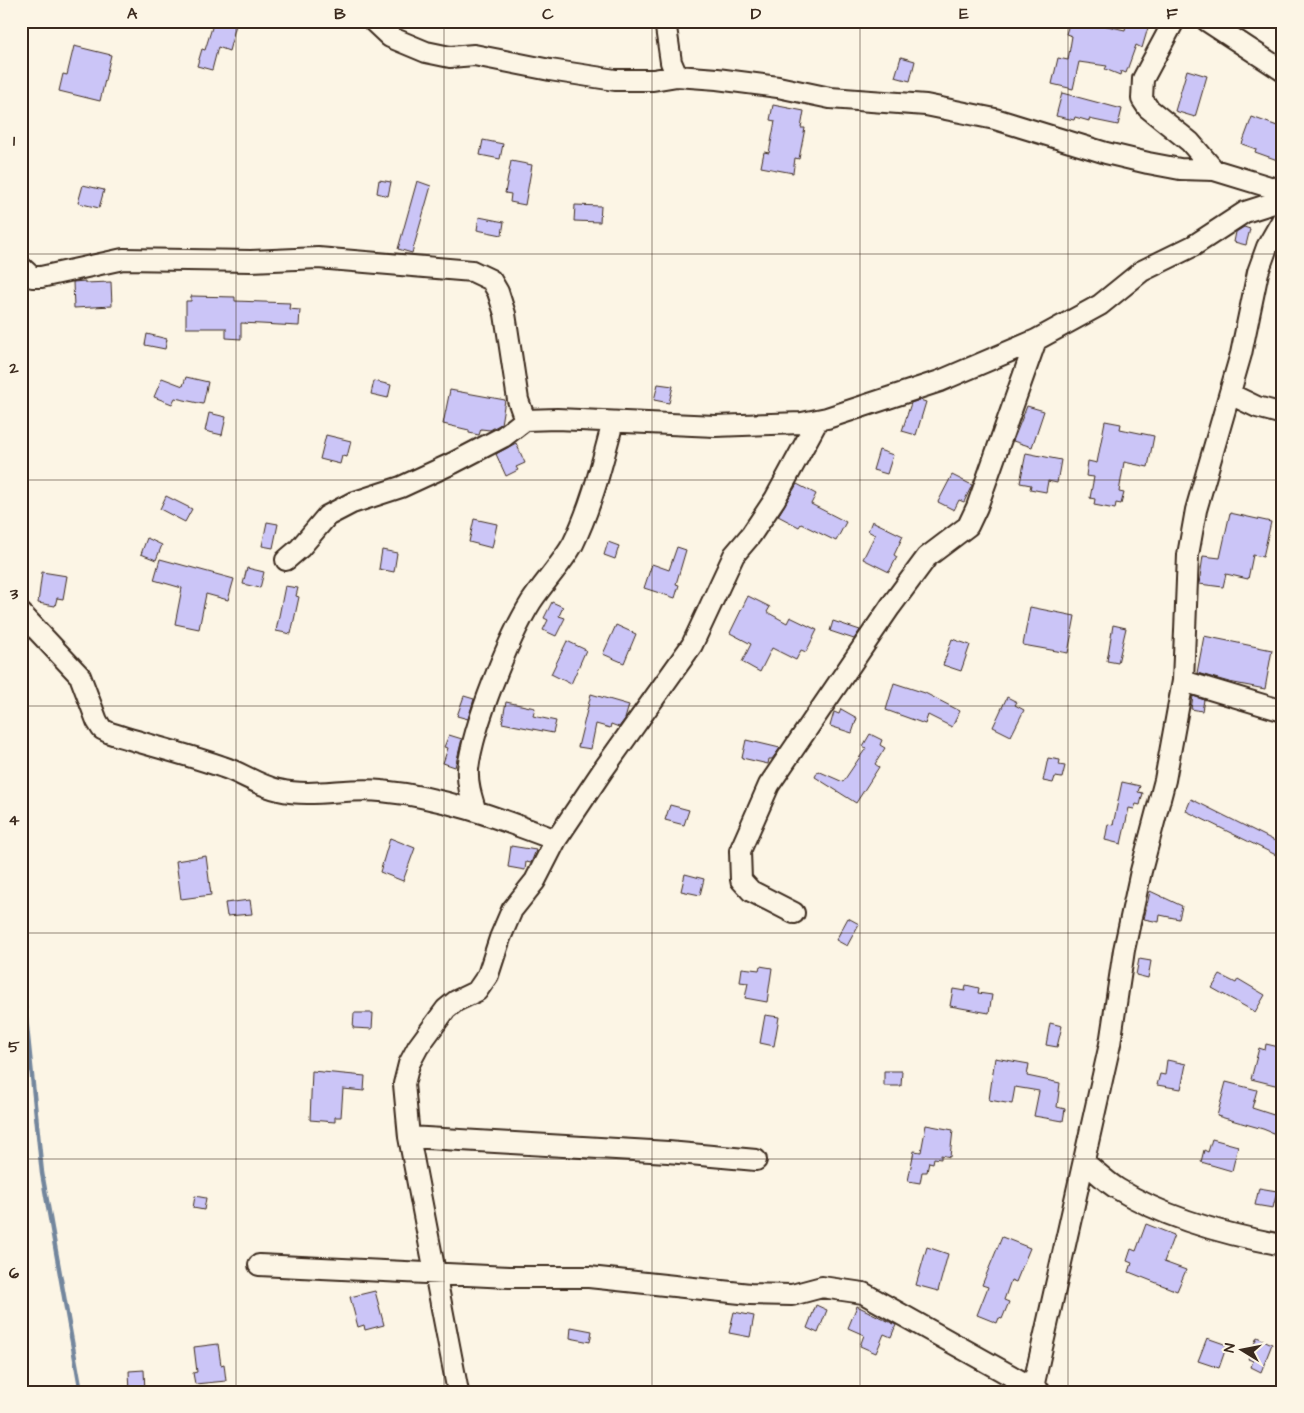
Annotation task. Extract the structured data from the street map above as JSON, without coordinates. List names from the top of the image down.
{
  "north": "left",
  "grid": {
    "columns": [
      "A",
      "B",
      "C",
      "D",
      "E",
      "F"
    ],
    "rows": [
      "1",
      "2",
      "3",
      "4",
      "5",
      "6"
    ]
  }
}
